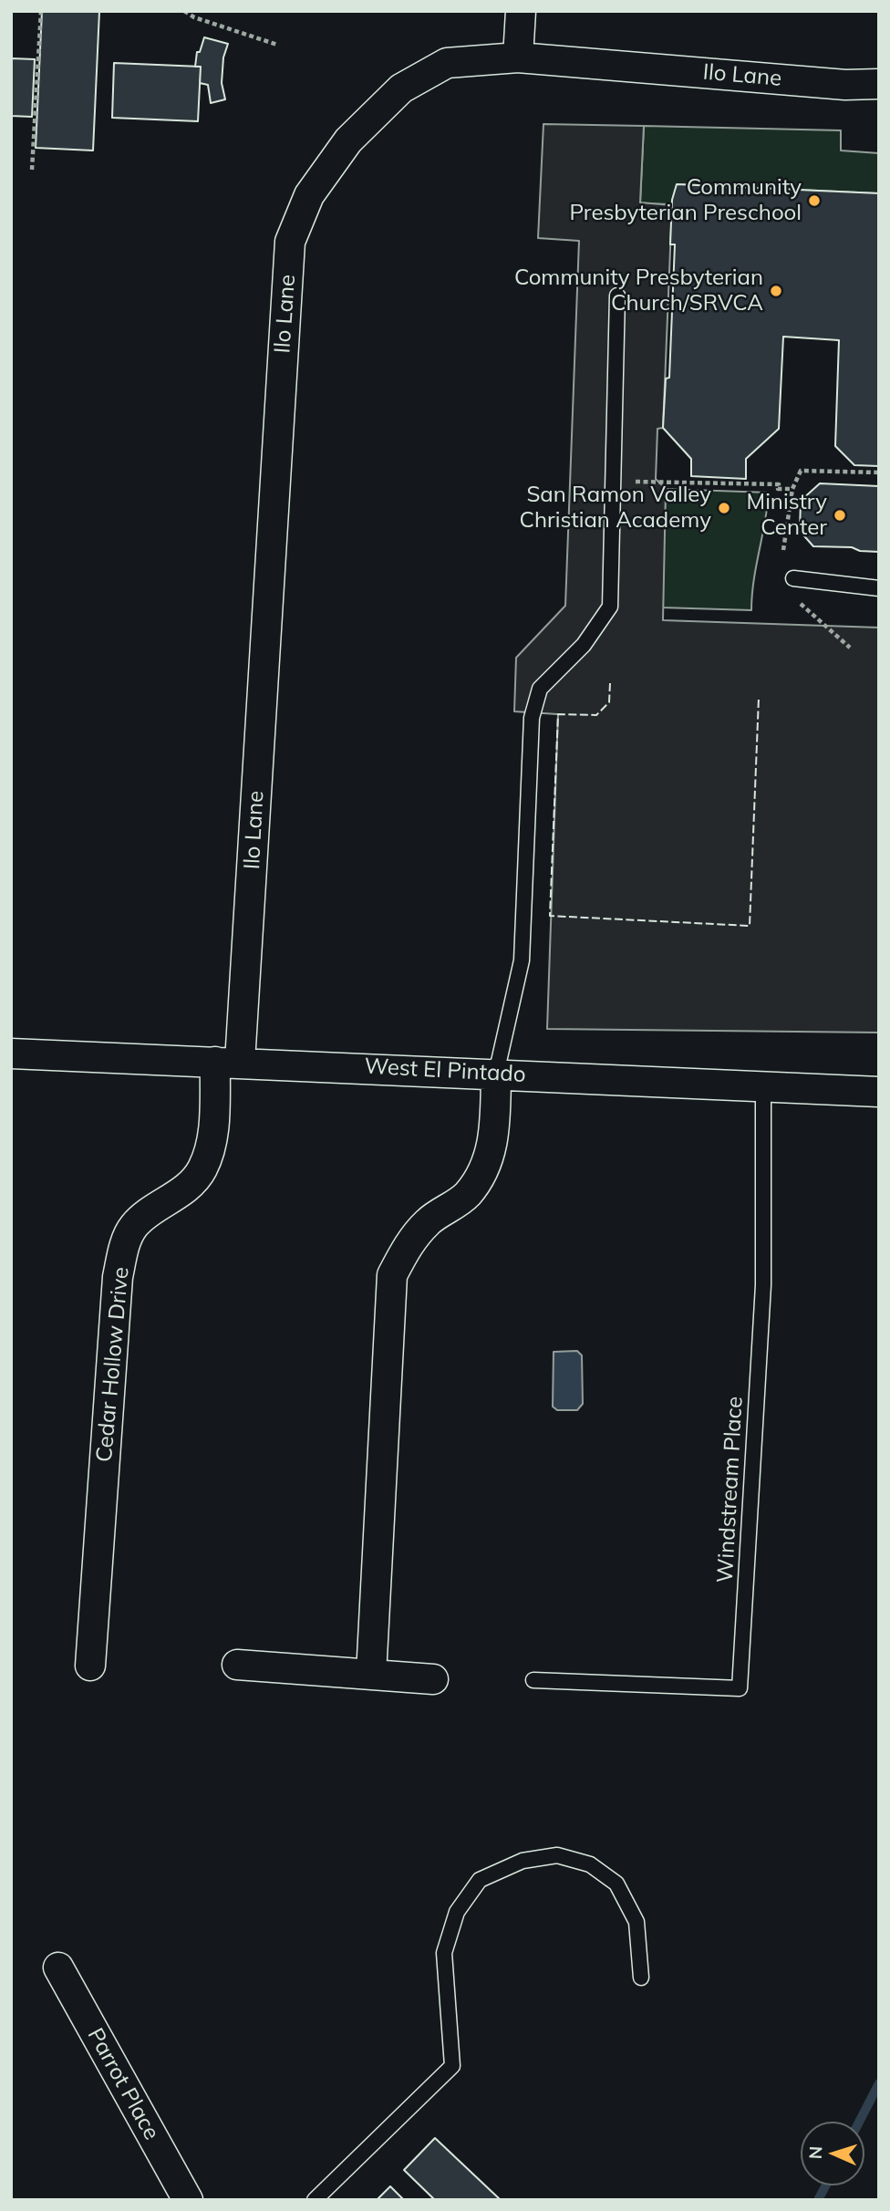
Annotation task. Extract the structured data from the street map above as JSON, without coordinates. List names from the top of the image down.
{
  "streets": {
    "street": [
      "Ilo Lane",
      "West El Pintado",
      "Cedar Hollow Drive",
      "Parrot Place"
    ],
    "lane": ["Windstream Place"]
  },
  "crossings": [
    ["Ilo Lane", "West El Pintado"],
    ["Ilo Lane", "Cedar Hollow Drive"],
    ["West El Pintado", "Cedar Hollow Drive"],
    ["West El Pintado", "Windstream Place"]
  ],
  "places": [
    "Community Presbyterian Preschool",
    "Community Presbyterian Church/SRVCA",
    "San Ramon Valley Christian Academy",
    "Ministry Center"
  ],
  "north": "left"
}
